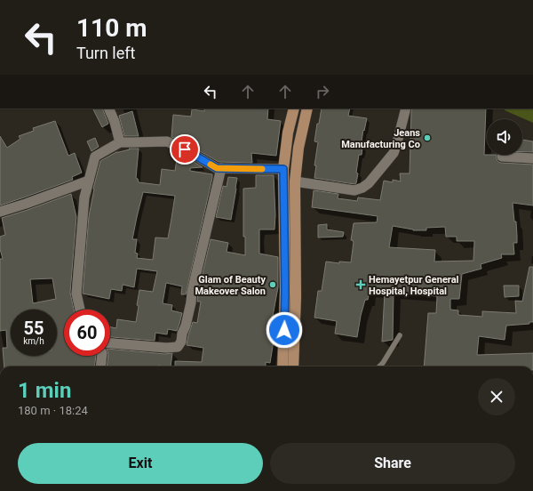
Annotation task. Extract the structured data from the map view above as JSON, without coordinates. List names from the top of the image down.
{
  "places": {
    "other": ["Jeans Manufacturing Co", "Glam of Beauty Makeover Salon"],
    "health": ["Hemayetpur General Hospital, Hospital"]
  },
  "page": {
    "turn": ["110 m", "Turn left"],
    "speed": "55 km/h",
    "limit": "60",
    "heading": ["1 min", "180 m · 18:24"],
    "buttons": ["Exit", "Share"]
  }
}
